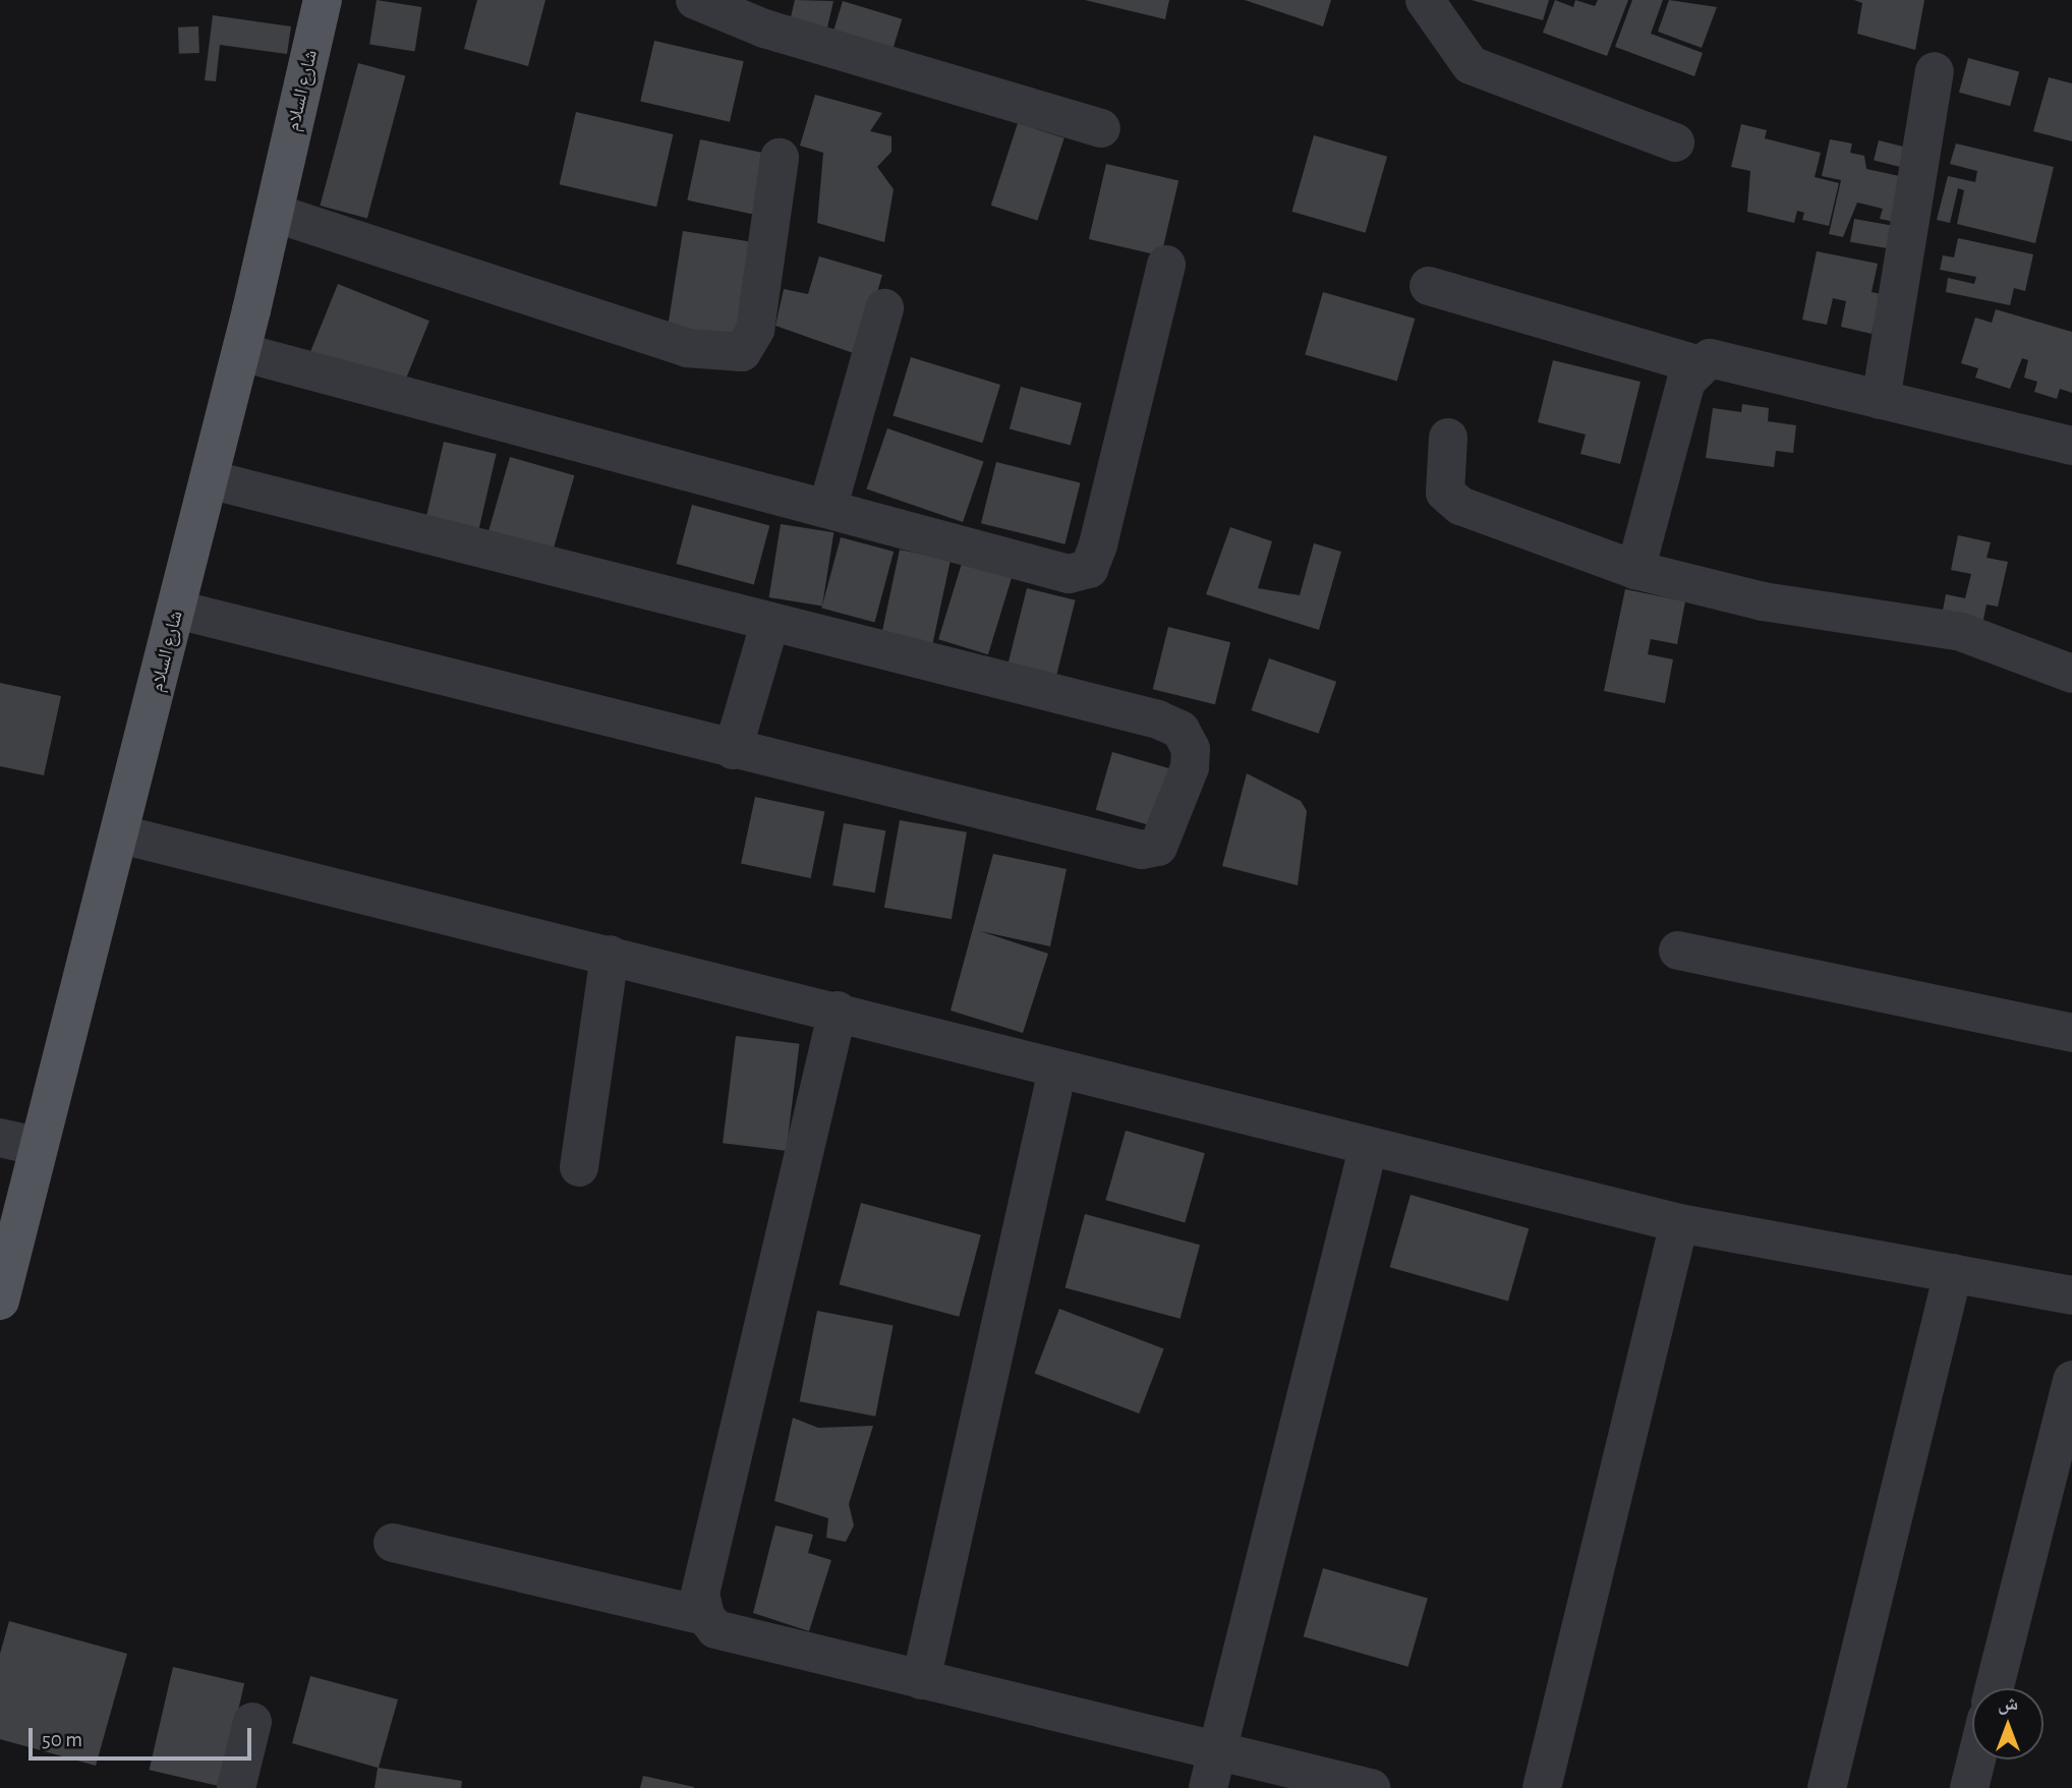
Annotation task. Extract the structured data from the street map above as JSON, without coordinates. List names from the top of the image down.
{
  "streets": {
    "main road": ["شارع السلام"]
  },
  "scale_bar": "50 m",
  "north": "top"
}
